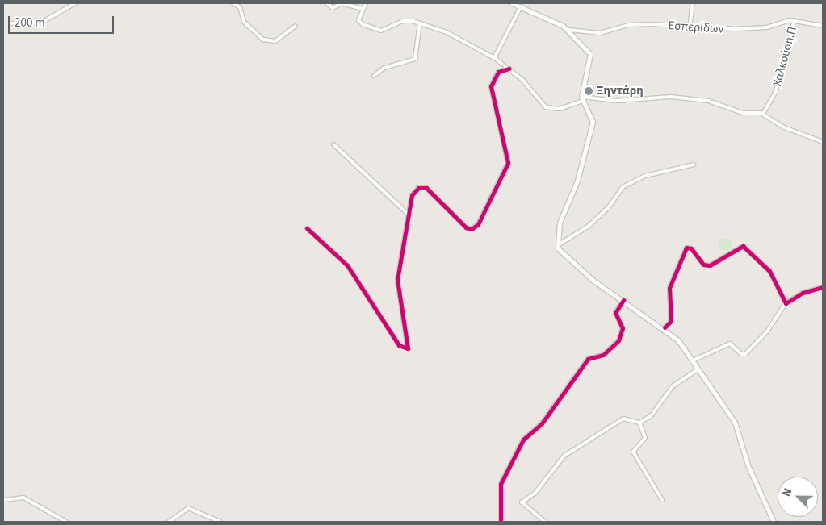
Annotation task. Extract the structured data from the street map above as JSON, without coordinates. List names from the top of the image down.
{
  "streets": {
    "street": ["Εσπερίδων", "Χαλκούση.Π"]
  },
  "crossings": [
    ["Εσπερίδων", "Χαλκούση.Π"]
  ],
  "places": ["Ξηντάρη"],
  "scale_bar": "200 m",
  "north": "top left"
}
